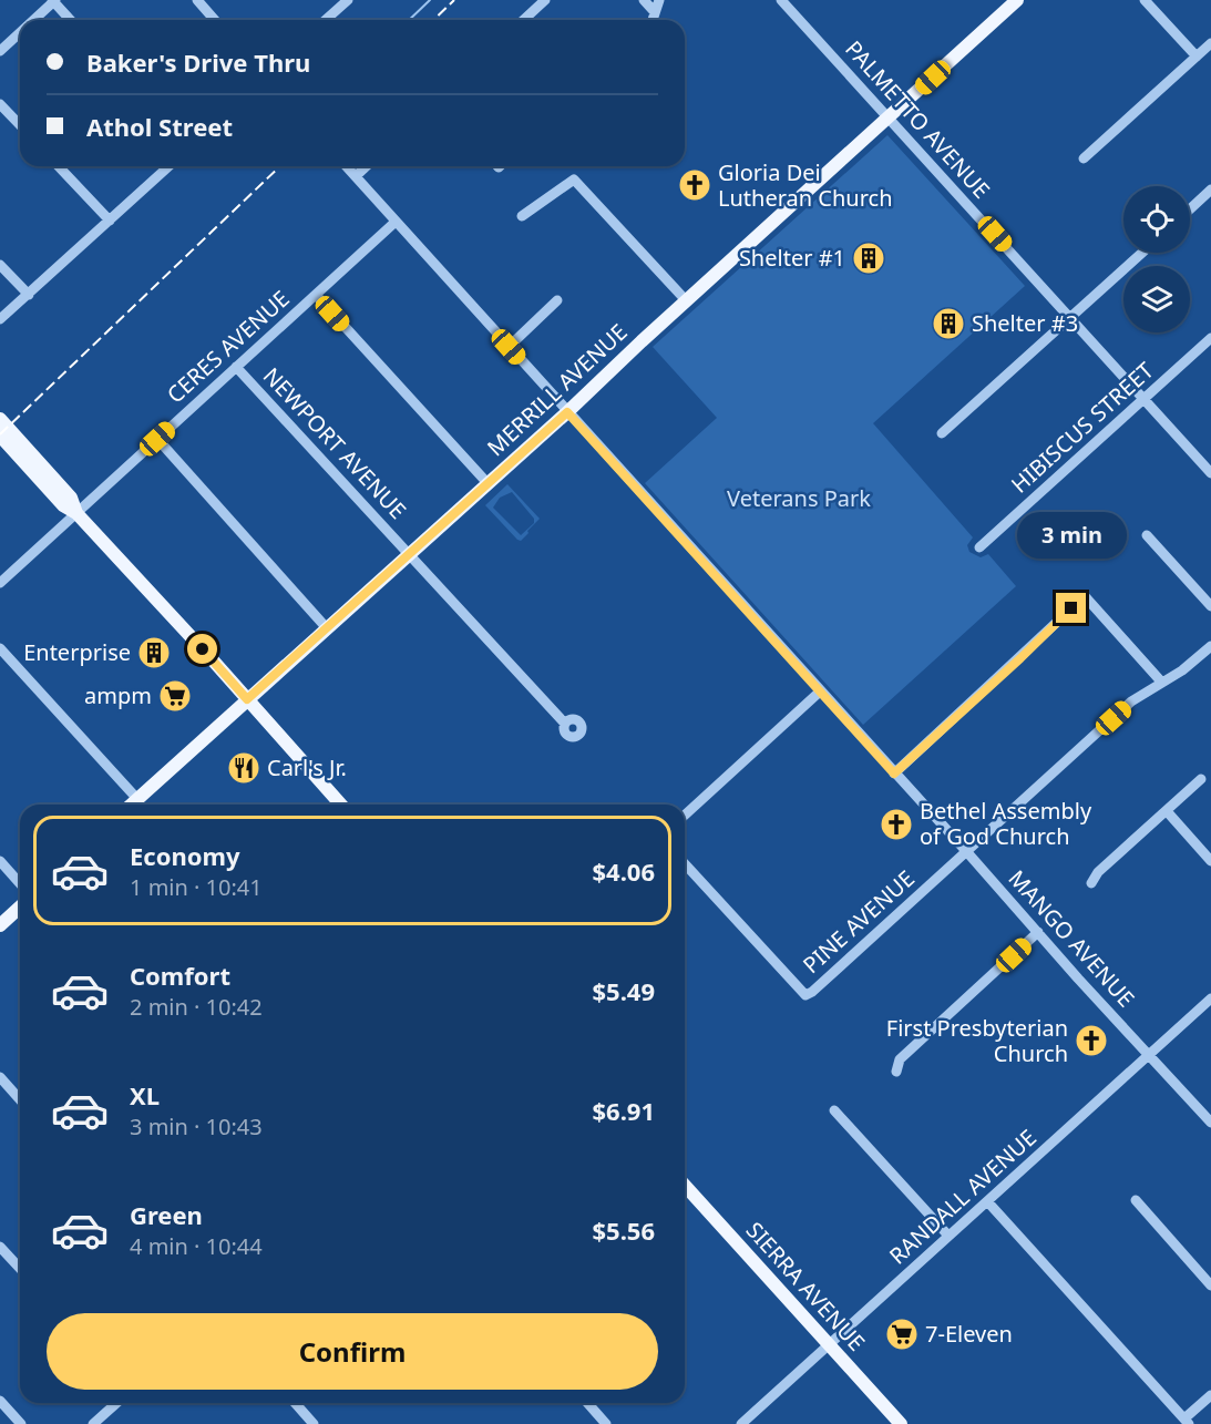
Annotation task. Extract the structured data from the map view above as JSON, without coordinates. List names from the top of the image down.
{
  "streets": {
    "main road": ["MERRILL AVENUE", "SIERRA AVENUE"],
    "street": [
      "PALMETTO AVENUE",
      "CERES AVENUE",
      "HIBISCUS STREET",
      "NEWPORT AVENUE",
      "PINE AVENUE",
      "MANGO AVENUE",
      "RANDALL AVENUE"
    ]
  },
  "crossings": [
    ["PALMETTO AVENUE", "MERRILL AVENUE"],
    ["PALMETTO AVENUE", "HIBISCUS STREET"],
    ["CERES AVENUE", "NEWPORT AVENUE"],
    ["CERES AVENUE", "MANGO AVENUE"],
    ["MERRILL AVENUE", "NEWPORT AVENUE"],
    ["MERRILL AVENUE", "MANGO AVENUE"],
    ["PINE AVENUE", "MANGO AVENUE"],
    ["MANGO AVENUE", "RANDALL AVENUE"],
    ["RANDALL AVENUE", "SIERRA AVENUE"]
  ],
  "parks": ["Veterans Park"],
  "places": {
    "church": ["Gloria Dei Lutheran Church", "Bethel Assembly of God Church", "First Presbyterian Church"],
    "building": ["Shelter #1", "Shelter #3", "Enterprise"],
    "supermarket": ["ampm", "7-Eleven"],
    "restaurant": ["Carl's Jr."]
  },
  "page": {
    "banner": ["Baker's Drive Thru", "Athol Street"],
    "bubble": "3 min",
    "list": [
      {
        "name": "Economy",
        "note": "1 min · 10:41",
        "value": "$4.06"
      },
      {
        "name": "Comfort",
        "note": "2 min · 10:42",
        "value": "$5.49"
      },
      {
        "name": "XL",
        "note": "3 min · 10:43",
        "value": "$6.91"
      },
      {
        "name": "Green",
        "note": "4 min · 10:44",
        "value": "$5.56"
      }
    ],
    "buttons": "Confirm"
  }
}
